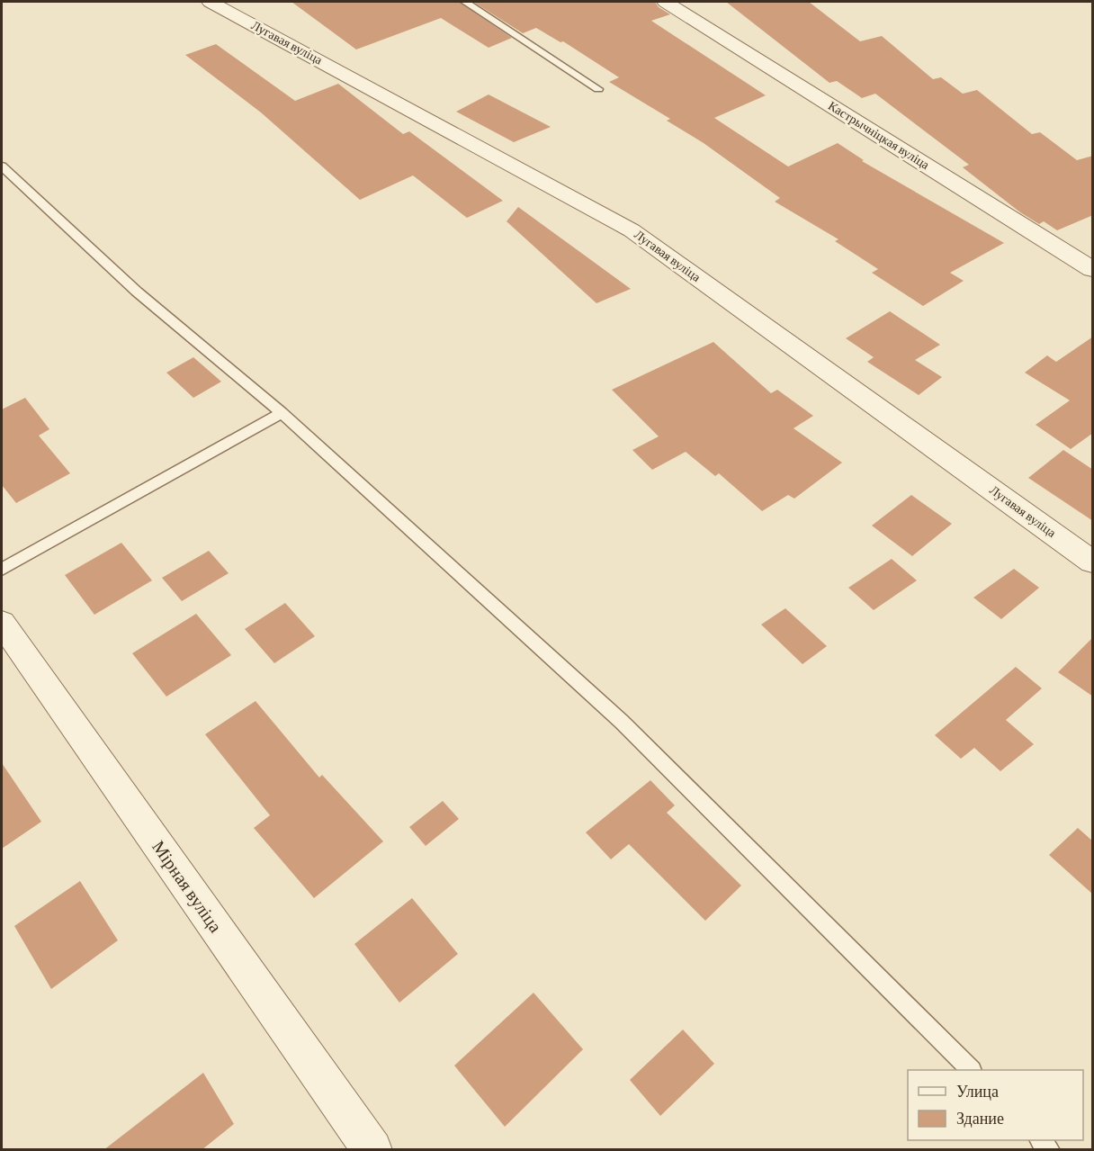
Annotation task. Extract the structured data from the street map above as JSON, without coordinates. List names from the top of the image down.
{
  "streets": {
    "street": ["Лугавая вуліца", "Кастрычніцкая вуліца", "Мірная вуліца"]
  },
  "legend": ["Улица", "Здание"]
}
